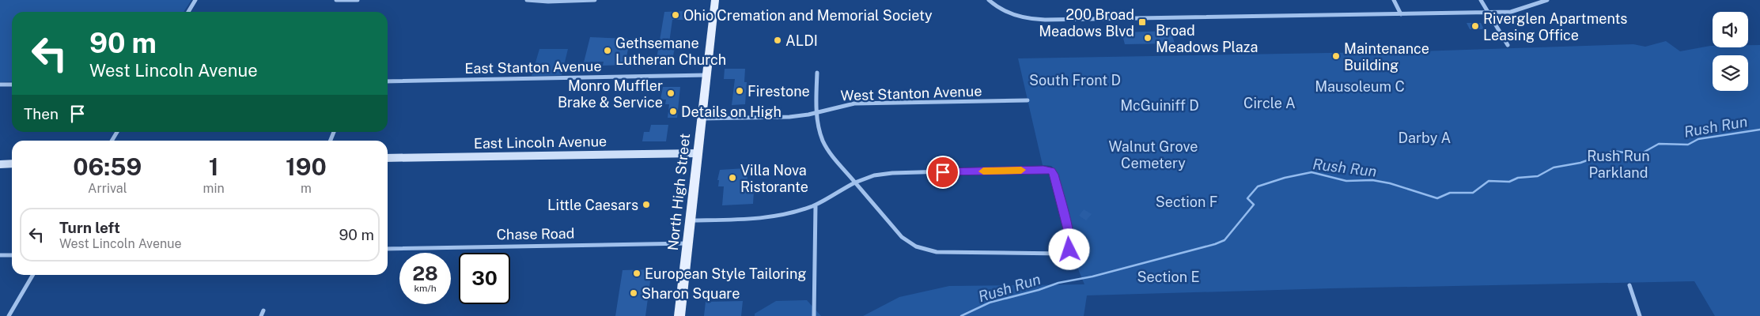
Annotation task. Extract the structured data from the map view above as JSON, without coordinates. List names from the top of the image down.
{
  "streets": {
    "main road": ["East Lincoln Avenue", "North High Street"],
    "street": ["East Stanton Avenue", "West Stanton Avenue", "Chase Road"]
  },
  "crossings": [
    ["East Stanton Avenue", "North High Street"],
    ["West Stanton Avenue", "North High Street"],
    ["East Lincoln Avenue", "North High Street"],
    ["North High Street", "Chase Road"]
  ],
  "water": ["Rush Run"],
  "parks": [
    "South Front D",
    "Mausoleum C",
    "Circle A",
    "McGuiniff D",
    "Darby A",
    "Walnut Grove Cemetery",
    "Rush Run Parkland",
    "Section F",
    "Section E"
  ],
  "places": {
    "other": [
      "Ohio Cremation and Memorial Society",
      "Riverglen Apartments Leasing Office",
      "Broad Meadows Plaza",
      "ALDI",
      "Gethsemane Lutheran Church",
      "Maintenance Building",
      "Firestone",
      "Monro Muffler Brake & Service",
      "Details on High",
      "Villa Nova Ristorante",
      "Little Caesars",
      "European Style Tailoring",
      "Sharon Square"
    ],
    "transit": ["200 Broad Meadows Blvd"]
  },
  "page": {
    "turn": ["90 m", "West Lincoln Avenue"],
    "then": "Then",
    "eta": [
      "06:59",
      "Arrival",
      "1",
      "min",
      "190",
      "m"
    ],
    "list": [
      {
        "name": "Turn left",
        "note": "West Lincoln Avenue",
        "value": "90 m"
      }
    ],
    "speed": "28 km/h",
    "limit": "30"
  }
}
